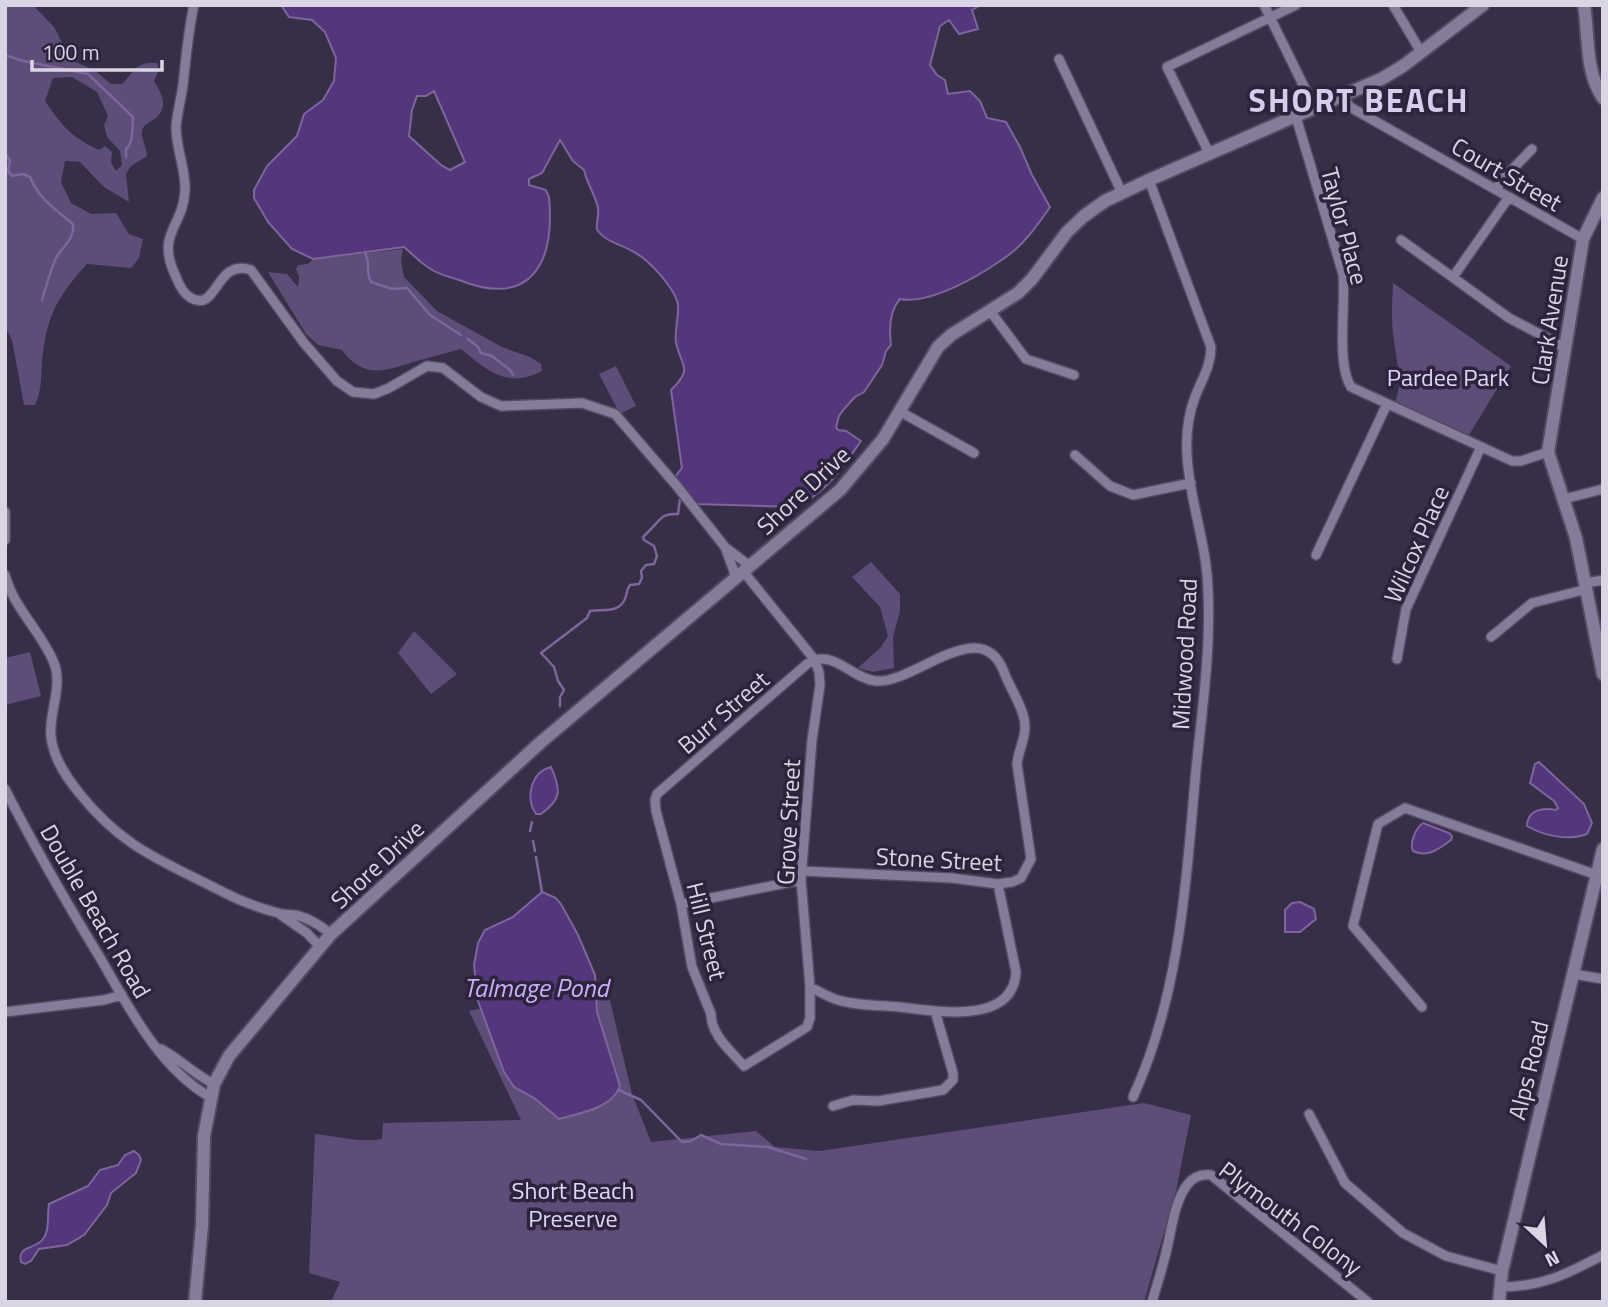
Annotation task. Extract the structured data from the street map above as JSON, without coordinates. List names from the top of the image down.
{
  "streets": {
    "main road": ["Clark Avenue", "Shore Drive", "Alps Road"],
    "street": [
      "Court Street",
      "Taylor Place",
      "Wilcox Place",
      "Midwood Road",
      "Burr Street",
      "Grove Street",
      "Stone Street",
      "Double Beach Road",
      "Hill Street",
      "Plymouth Colony"
    ]
  },
  "crossings": [
    ["Court Street", "Clark Avenue"],
    ["Court Street", "Shore Drive"],
    ["Taylor Place", "Shore Drive"],
    ["Shore Drive", "Midwood Road"],
    ["Shore Drive", "Double Beach Road"],
    ["Burr Street", "Grove Street"],
    ["Burr Street", "Stone Street"],
    ["Burr Street", "Hill Street"],
    ["Grove Street", "Stone Street"],
    ["Grove Street", "Hill Street"],
    ["Stone Street", "Hill Street"]
  ],
  "districts": ["SHORT BEACH"],
  "water": ["Talmage Pond"],
  "parks": ["Pardee Park", "Short Beach Preserve"],
  "scale_bar": "100 m",
  "north": "bottom right"
}
